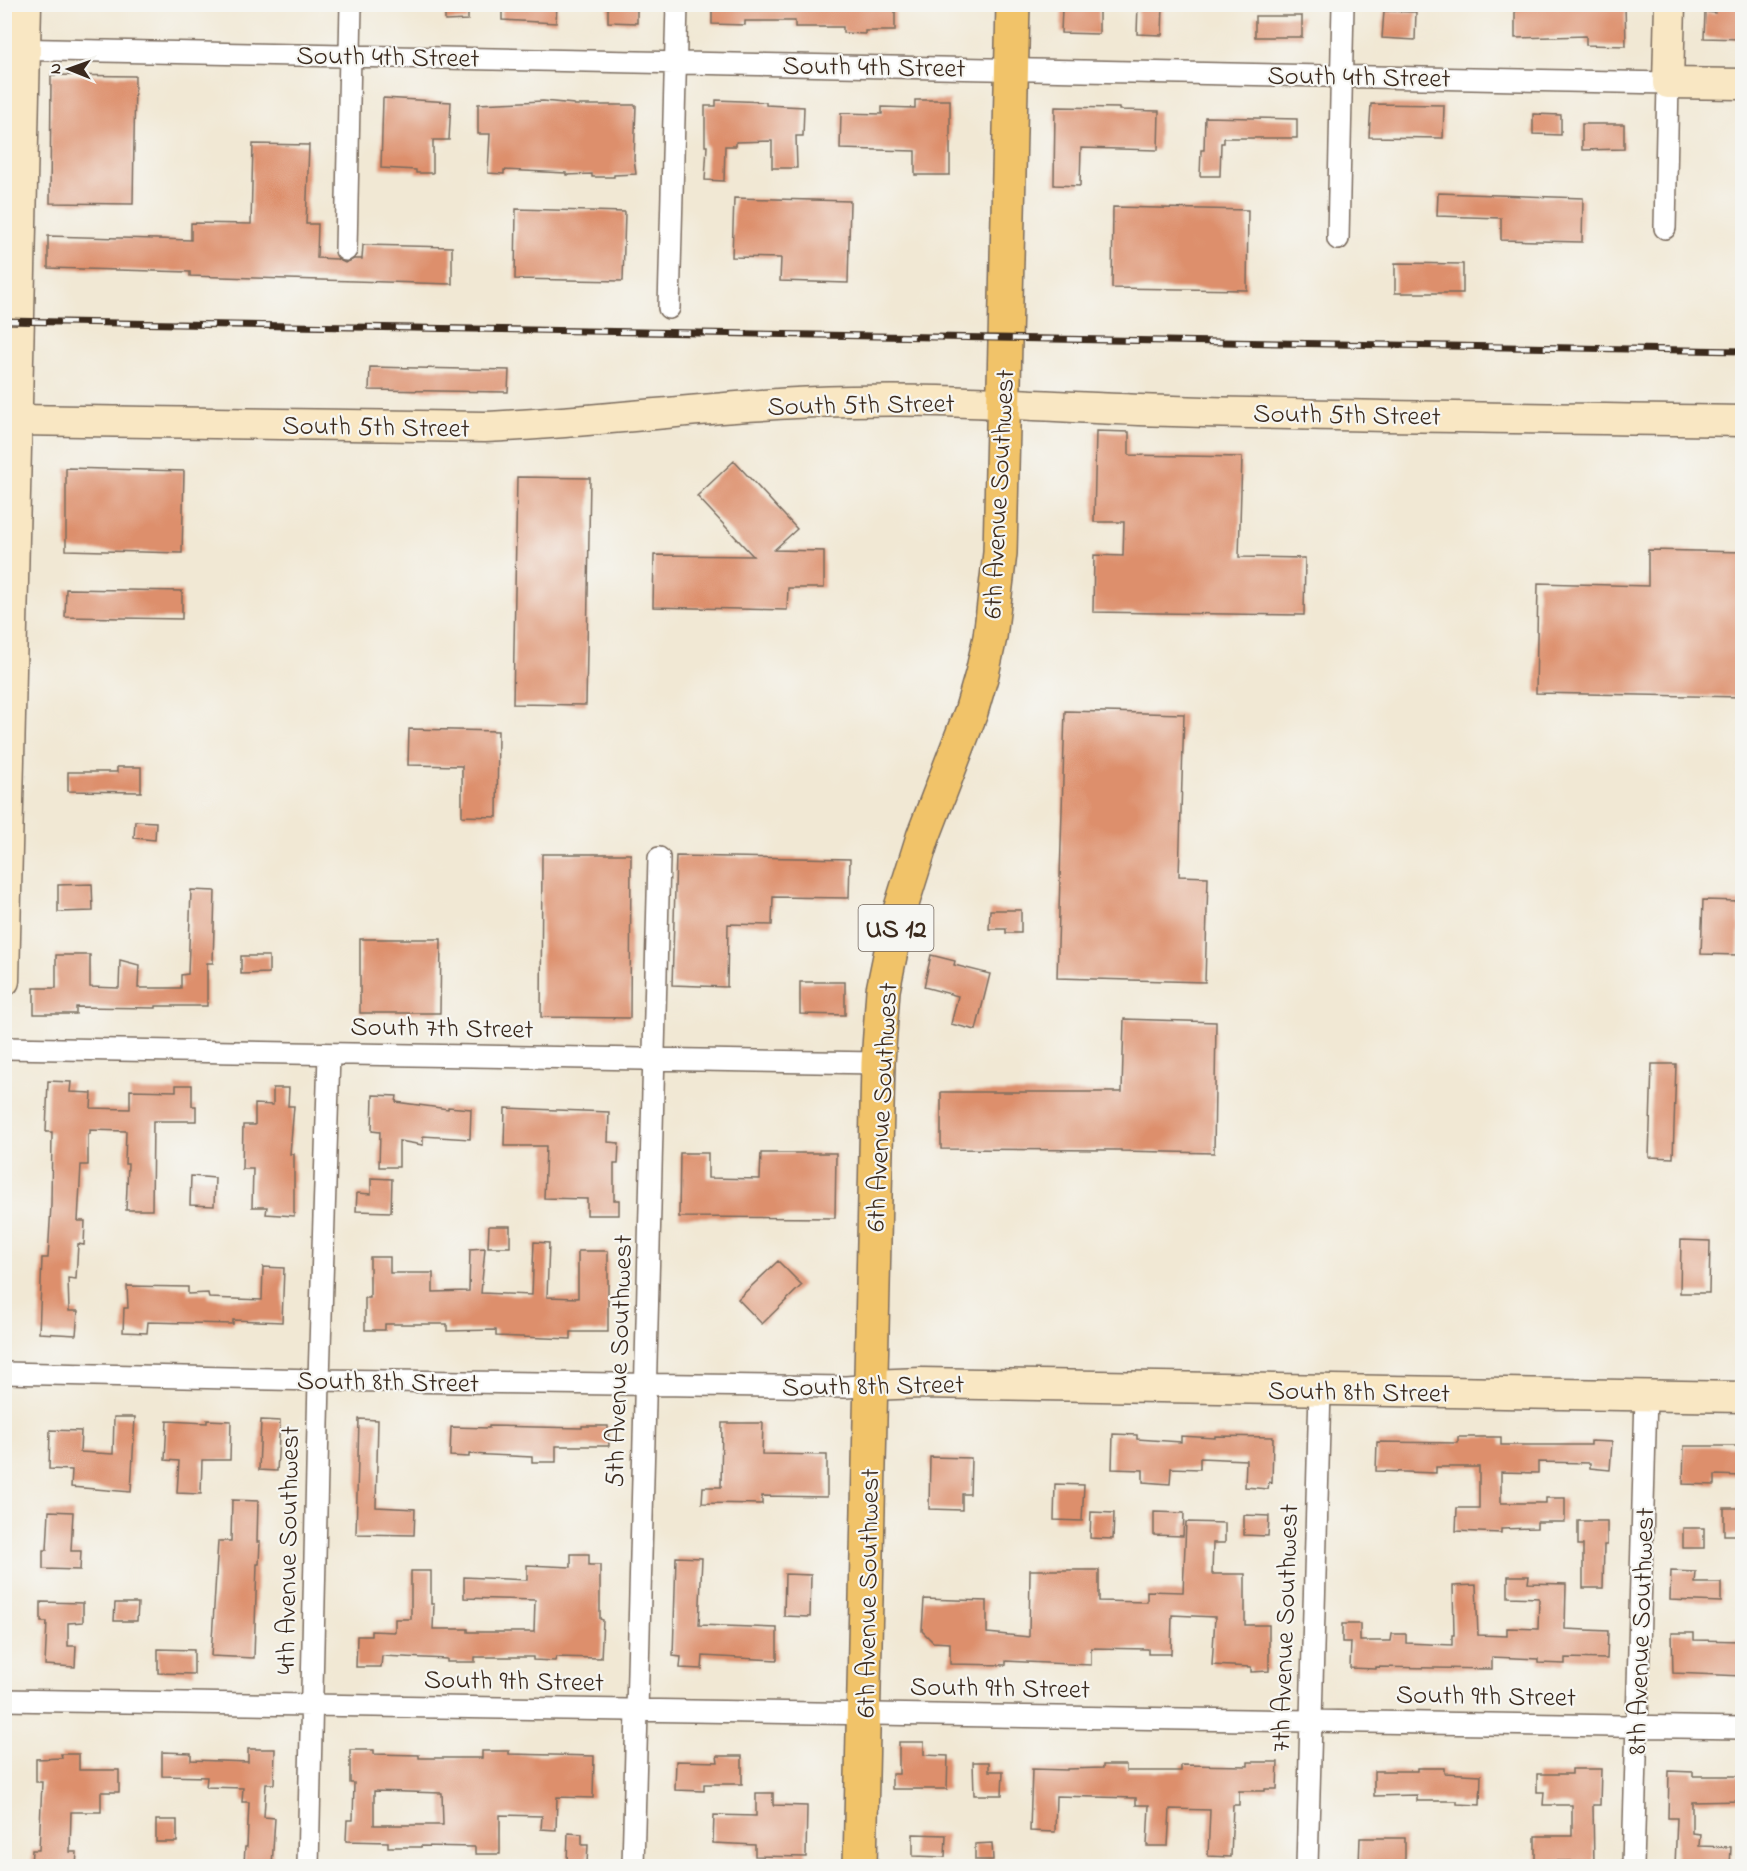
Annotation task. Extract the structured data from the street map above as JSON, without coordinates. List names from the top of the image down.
{
  "streets": {
    "highway": ["6th Avenue Southwest", "US 12"],
    "street": [
      "South 4th Street",
      "South 5th Street",
      "South 7th Street",
      "5th Avenue Southwest",
      "South 8th Street",
      "4th Avenue Southwest",
      "7th Avenue Southwest",
      "8th Avenue Southwest",
      "South 9th Street"
    ]
  },
  "crossings": [
    ["South 4th Street", "6th Avenue Southwest"],
    ["South 5th Street", "6th Avenue Southwest"],
    ["6th Avenue Southwest", "South 7th Street"],
    ["6th Avenue Southwest", "South 8th Street"],
    ["6th Avenue Southwest", "South 9th Street"],
    ["South 7th Street", "5th Avenue Southwest"],
    ["South 7th Street", "4th Avenue Southwest"],
    ["5th Avenue Southwest", "South 8th Street"],
    ["5th Avenue Southwest", "South 9th Street"],
    ["South 8th Street", "4th Avenue Southwest"],
    ["South 8th Street", "7th Avenue Southwest"],
    ["South 8th Street", "8th Avenue Southwest"],
    ["4th Avenue Southwest", "South 9th Street"],
    ["7th Avenue Southwest", "South 9th Street"],
    ["8th Avenue Southwest", "South 9th Street"]
  ],
  "north": "left"
}
